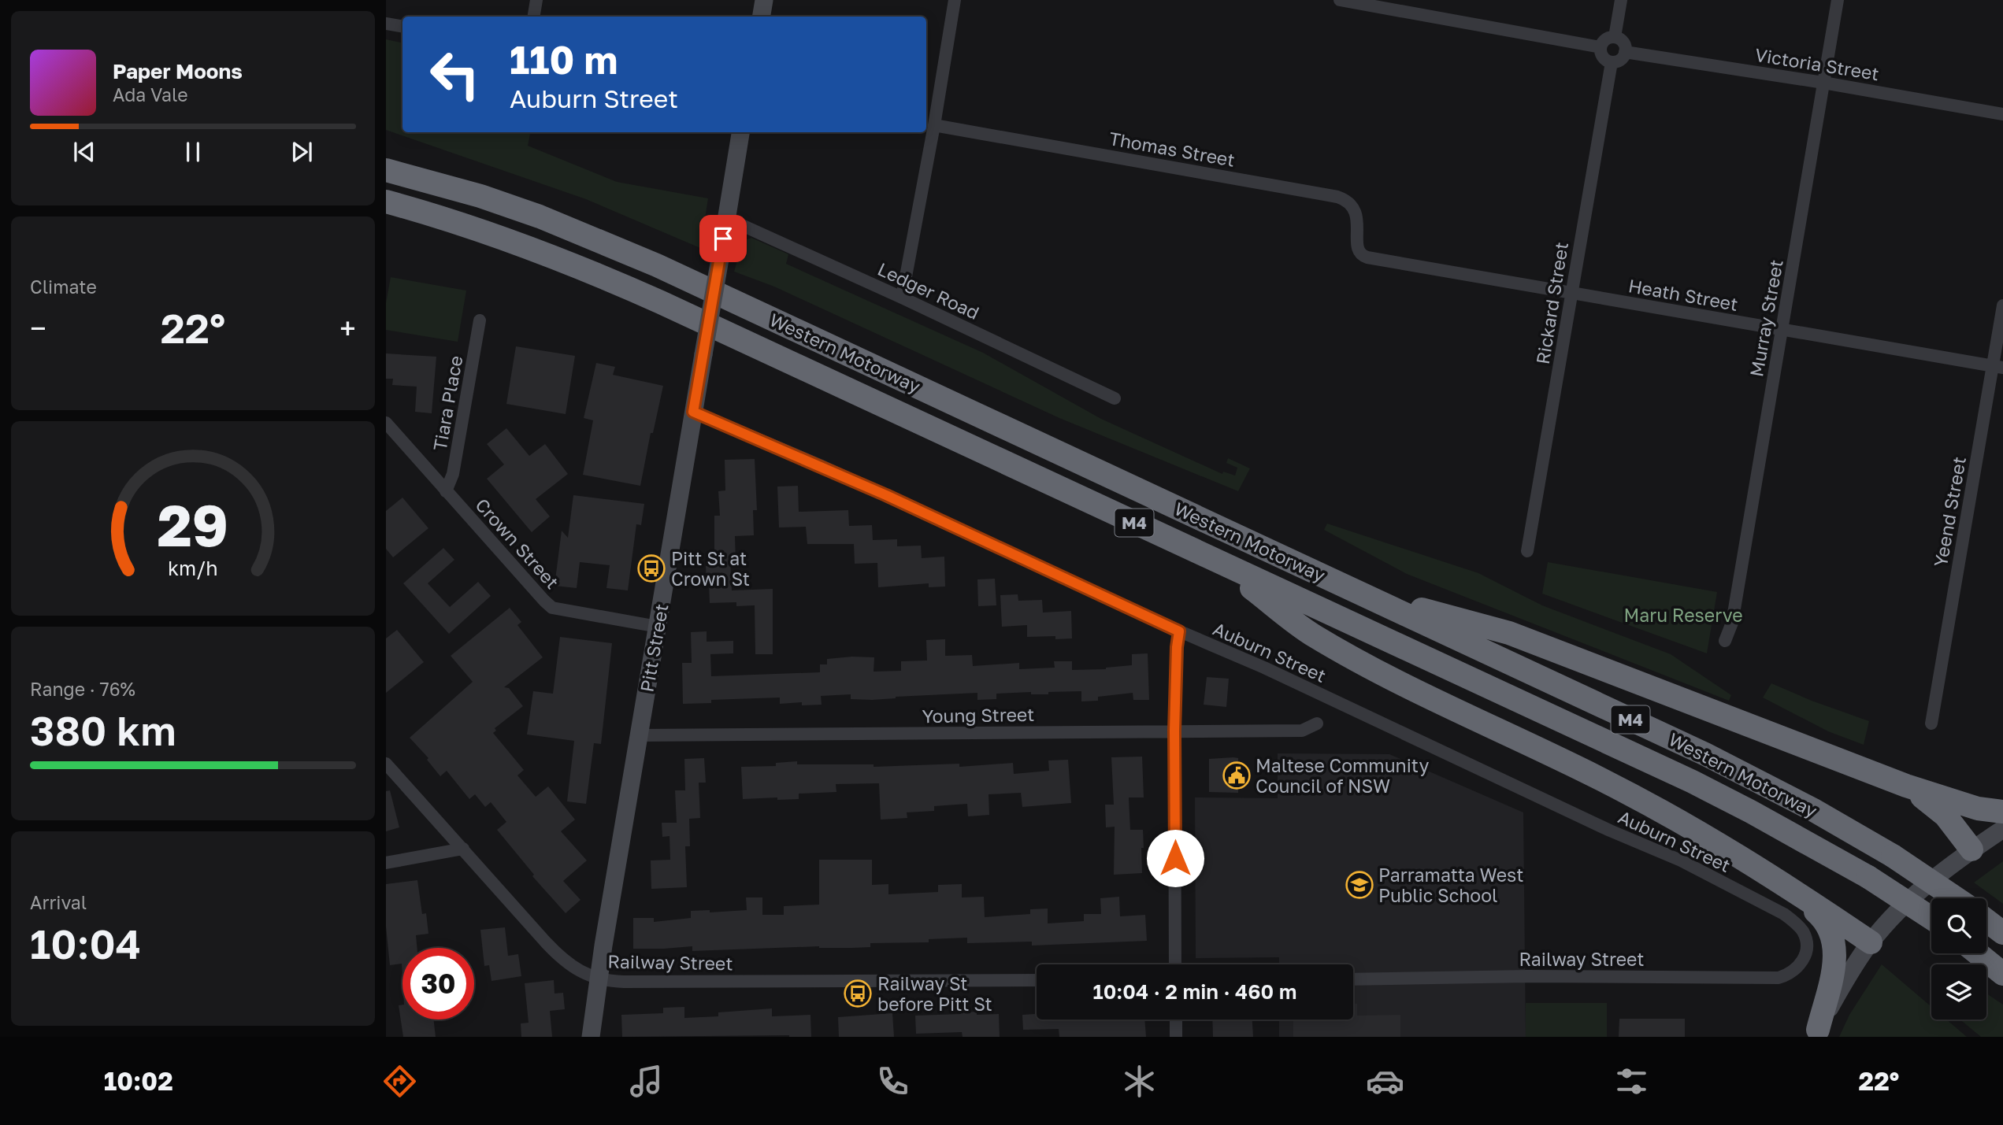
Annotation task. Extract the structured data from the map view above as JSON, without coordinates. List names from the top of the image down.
{
  "streets": {
    "highway": ["Western Motorway", "M4"],
    "main road": ["Pitt Street"],
    "street": [
      "Victoria Street",
      "Thomas Street",
      "Ledger Road",
      "Heath Street",
      "Rickard Street",
      "Murray Street",
      "Tiara Place",
      "Yeend Street",
      "Crown Street",
      "Auburn Street",
      "Young Street",
      "Railway Street"
    ]
  },
  "crossings": [
    ["Victoria Street", "Rickard Street"],
    ["Victoria Street", "Murray Street"],
    ["Thomas Street", "Heath Street"],
    ["Ledger Road", "Pitt Street"],
    ["Heath Street", "Rickard Street"],
    ["Heath Street", "Murray Street"],
    ["Heath Street", "Yeend Street"],
    ["Western Motorway", "M4"],
    ["Tiara Place", "Crown Street"],
    ["Crown Street", "Pitt Street"],
    ["Pitt Street", "Auburn Street"],
    ["Pitt Street", "Young Street"],
    ["Pitt Street", "Railway Street"],
    ["Auburn Street", "Railway Street"]
  ],
  "parks": ["Maru Reserve"],
  "places": {
    "bus stop": ["Pitt St at Crown St", "Railway St before Pitt St"],
    "public building": ["Maltese Community Council of NSW"],
    "school or university": ["Parramatta West Public School"]
  },
  "page": {
    "turn": ["110 m", "Auburn Street"],
    "song": ["Paper Moons", "Ada Vale"],
    "tile": [
      "Climate",
      ["Range · 76%", "380 km"],
      ["Arrival", "10:04"]
    ],
    "heat": ["−", "22°", "+"],
    "limit": "30",
    "trip": "10:04 · 2 min · 460 m",
    "tabs": ["10:02", "22°"],
    "gauge": ["29", "km/h"]
  }
}
